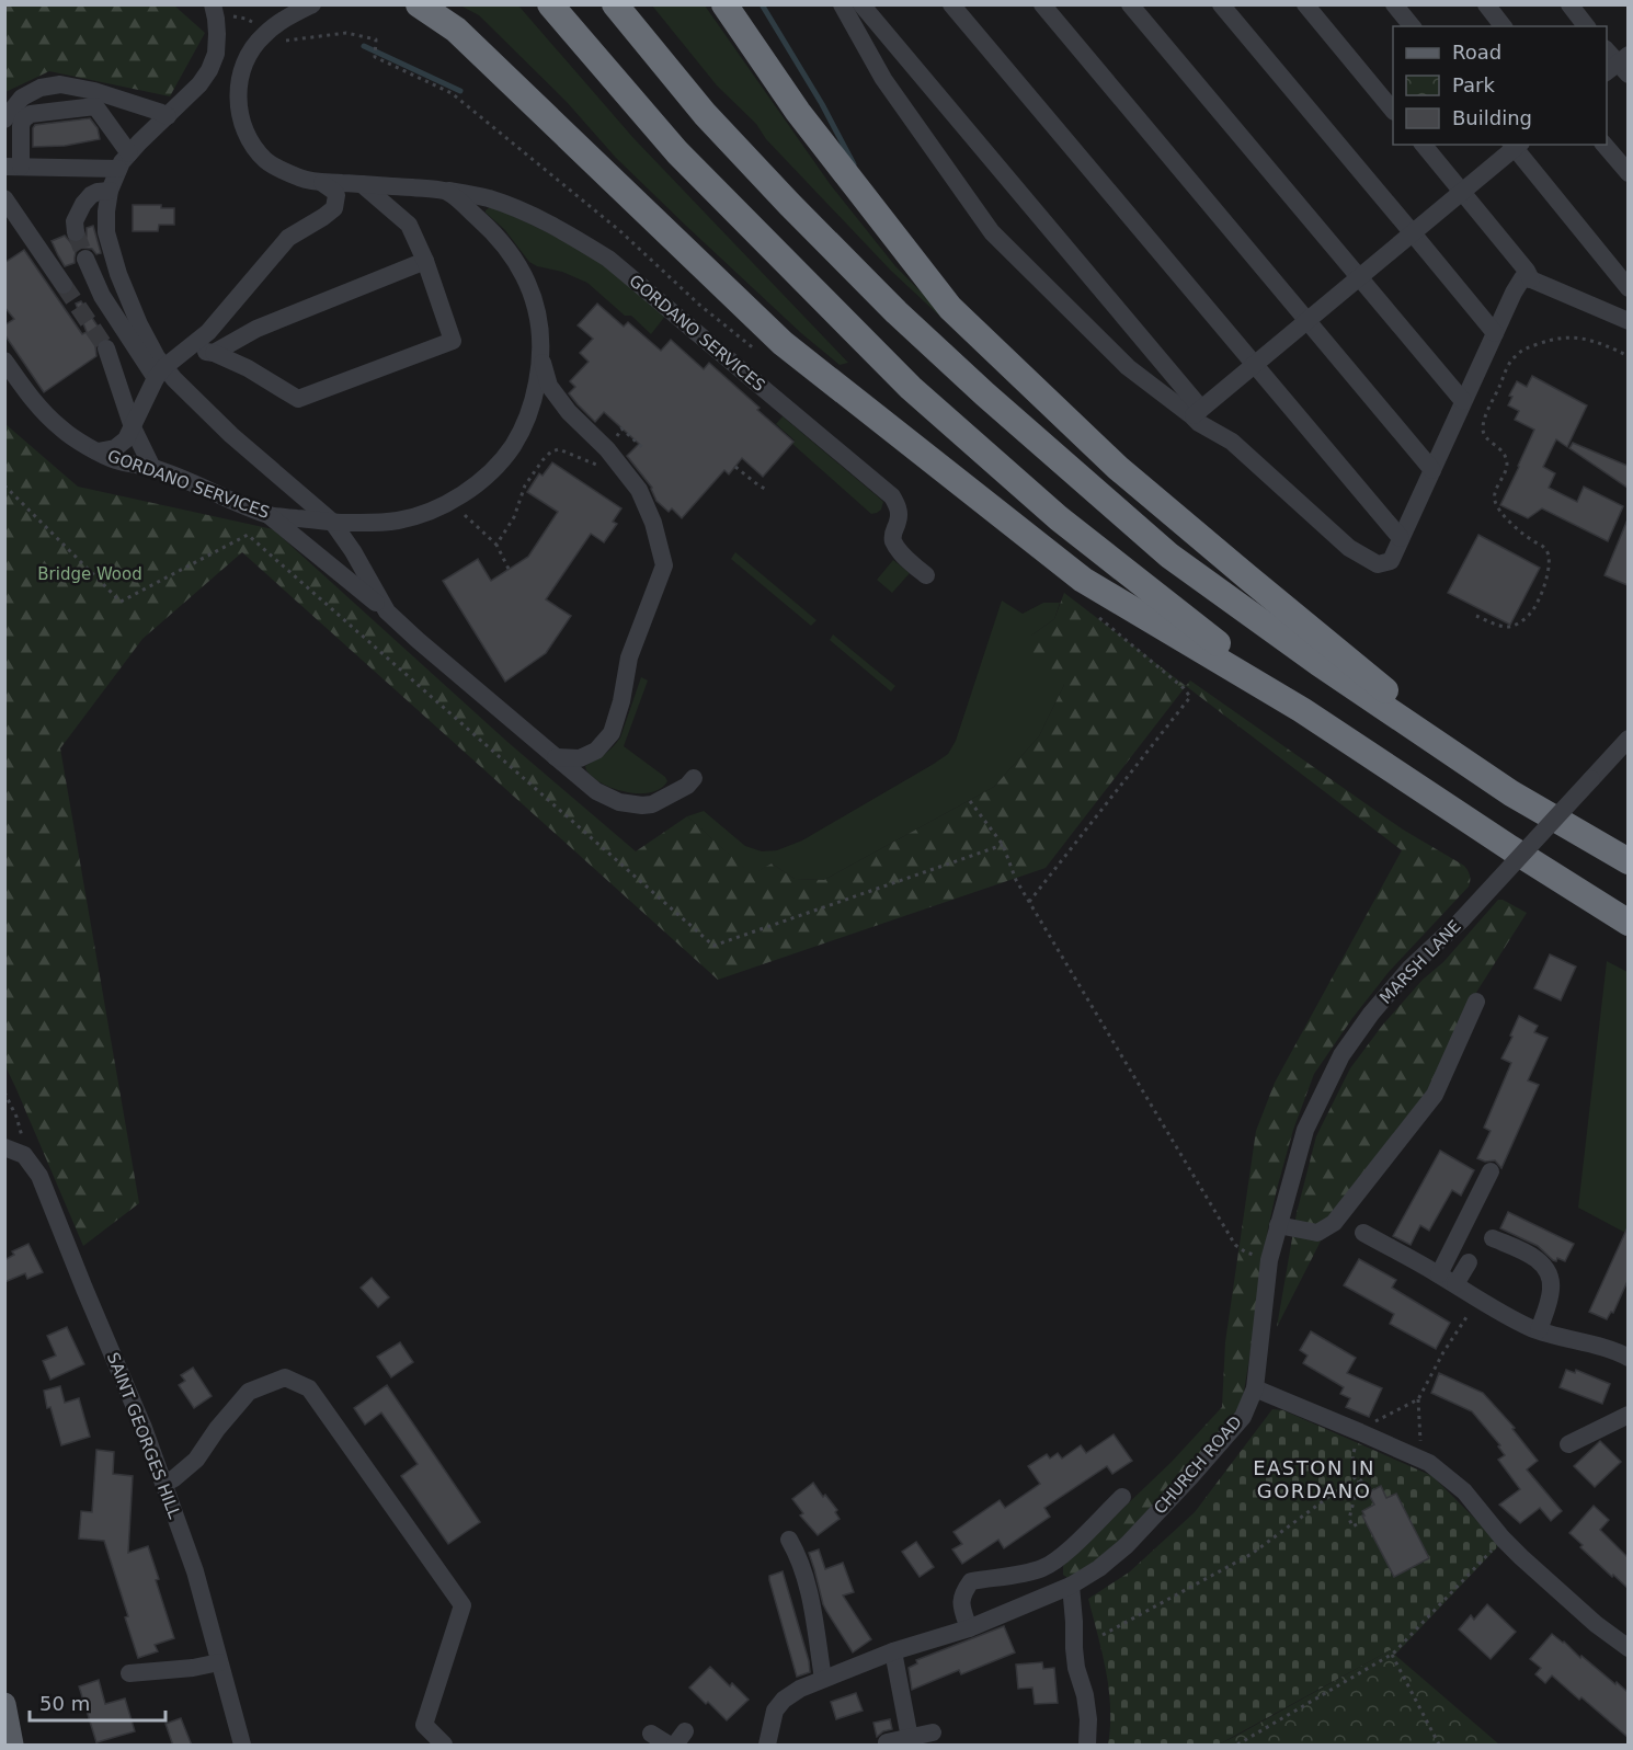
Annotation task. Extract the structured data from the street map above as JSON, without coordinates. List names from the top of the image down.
{
  "streets": {
    "street": [
      "GORDANO SERVICES",
      "MARSH LANE",
      "SAINT GEORGES HILL",
      "CHURCH ROAD"
    ]
  },
  "crossings": [
    ["MARSH LANE", "CHURCH ROAD"]
  ],
  "districts": ["EASTON IN GORDANO"],
  "parks": ["Bridge Wood"],
  "legend": ["Road", "Park", "Building"],
  "scale_bar": "50 m"
}
